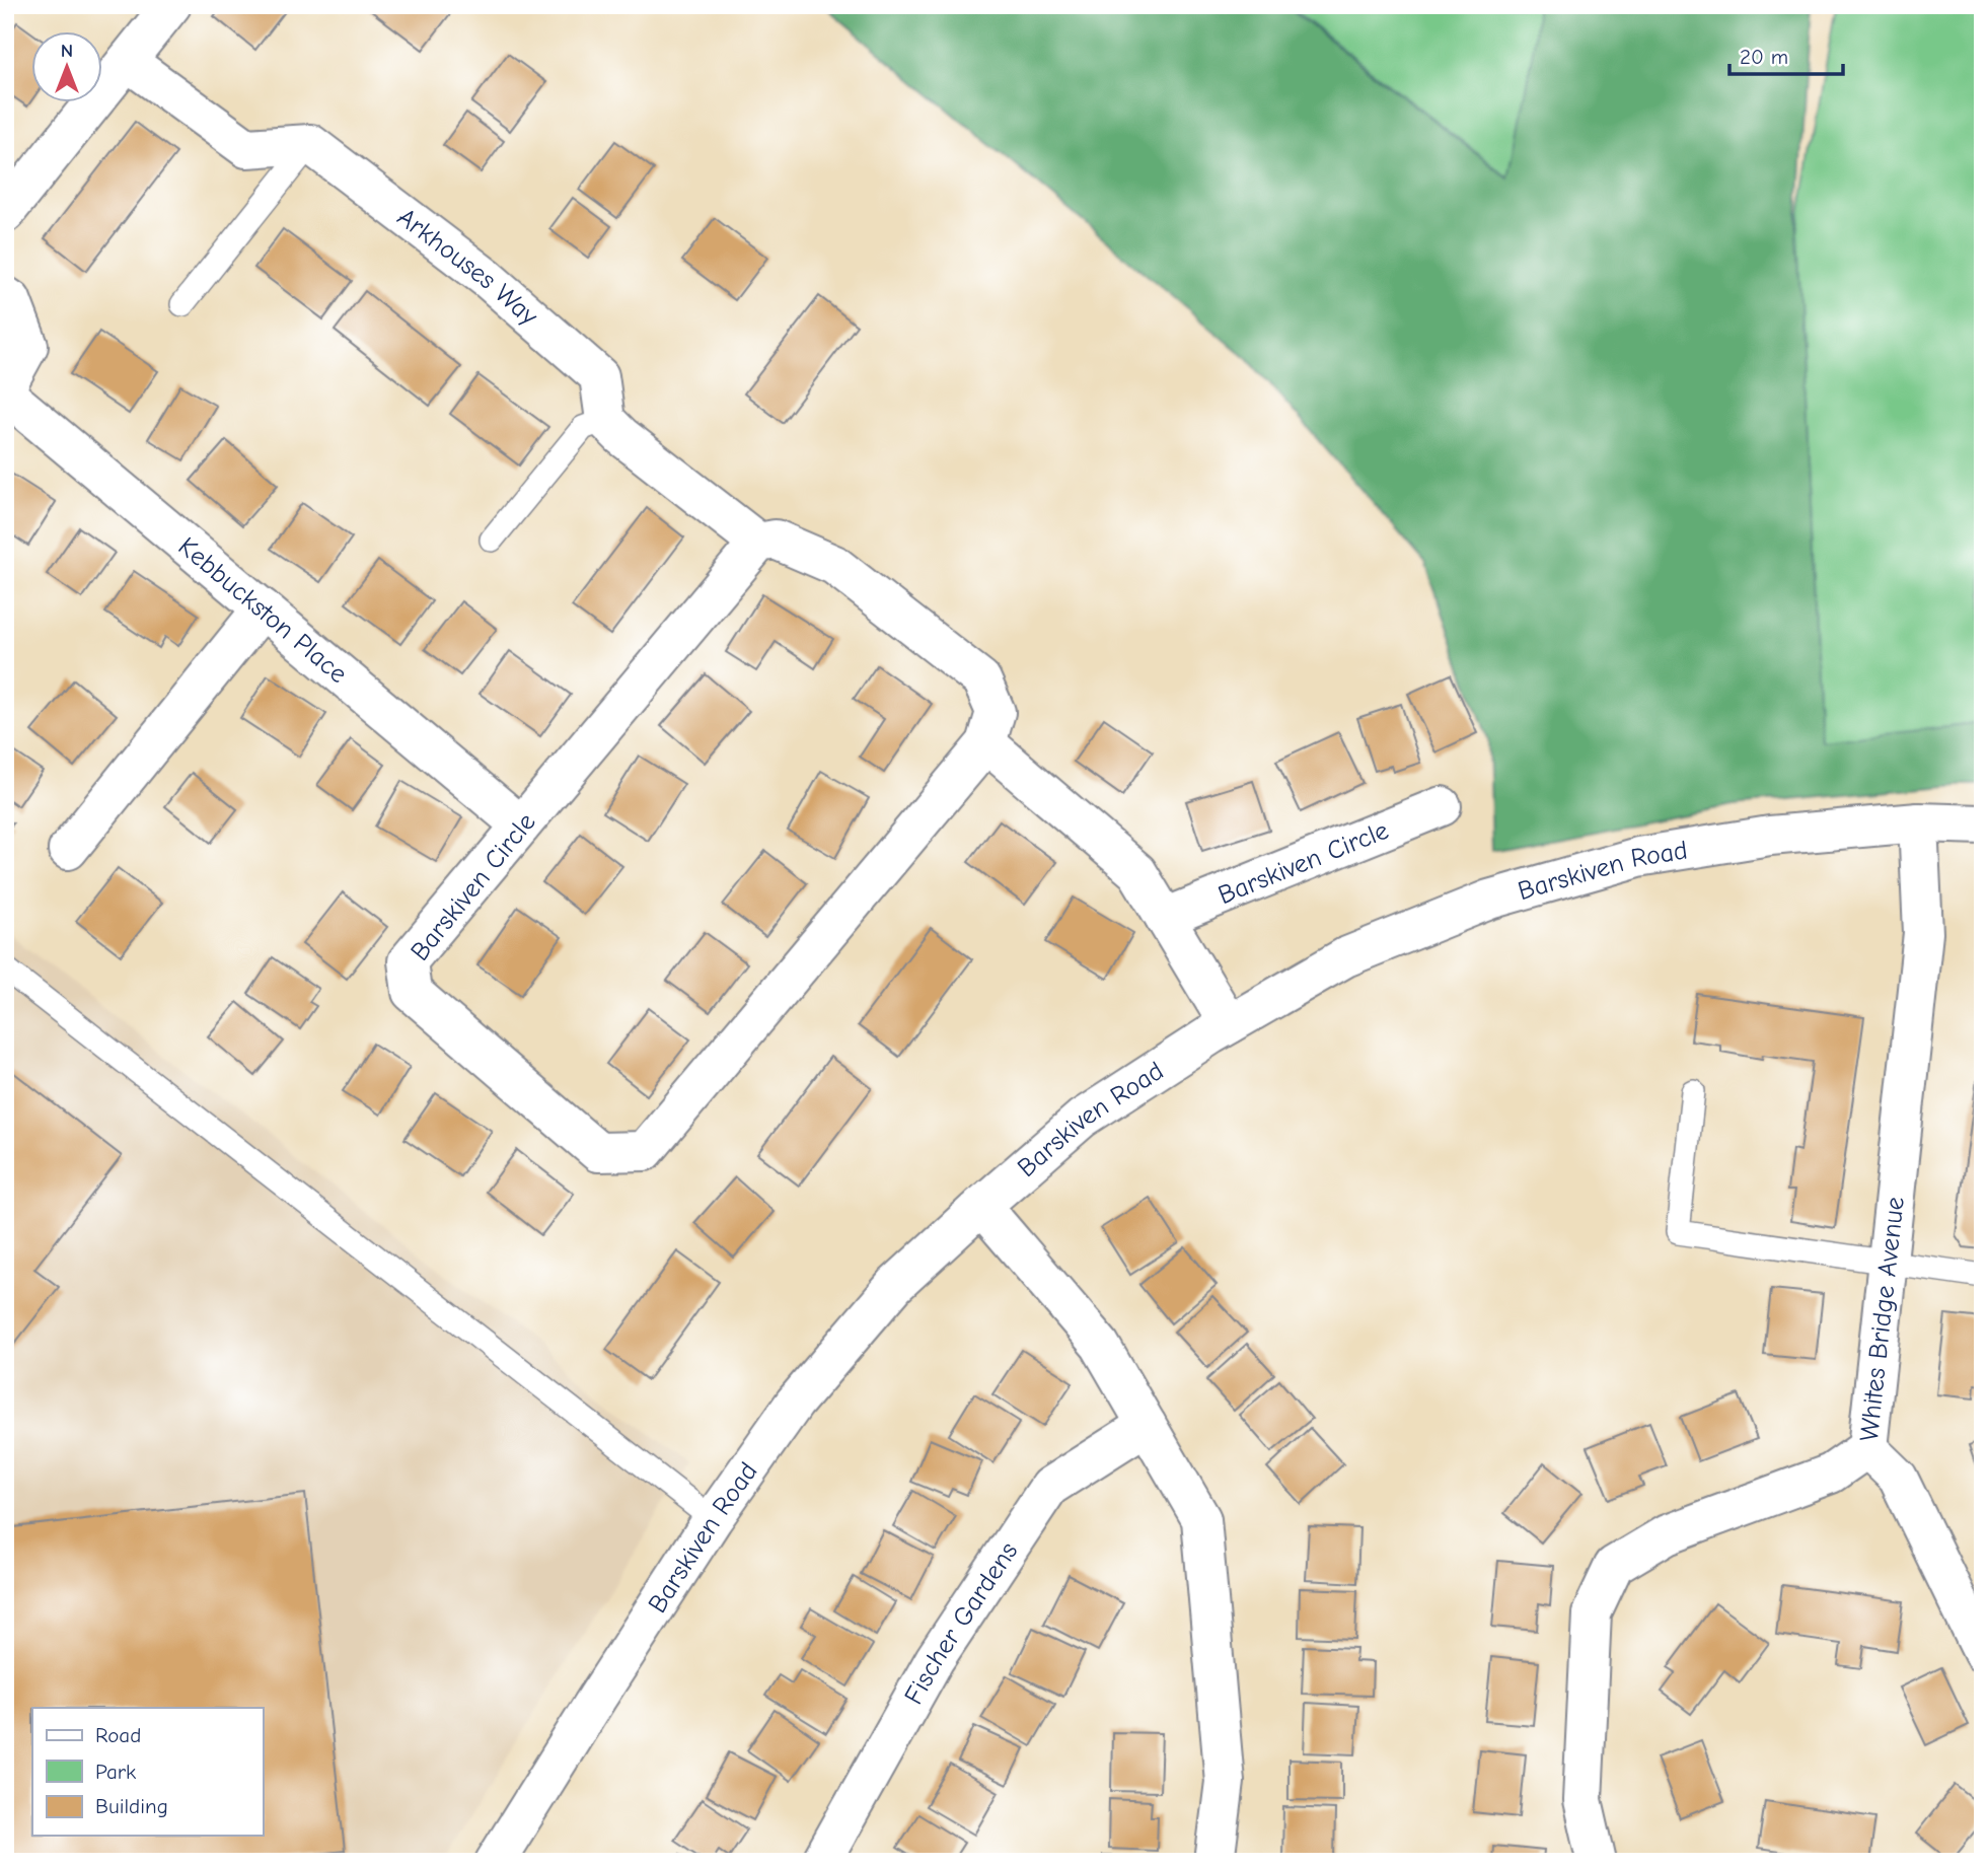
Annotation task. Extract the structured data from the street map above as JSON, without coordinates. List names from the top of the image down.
{
  "streets": {
    "street": [
      "Arkhouses Way",
      "Kebbuckston Place",
      "Barskiven Circle",
      "Barskiven Road",
      "Whites Bridge Avenue",
      "Fischer Gardens"
    ]
  },
  "crossings": [
    ["Kebbuckston Place", "Barskiven Circle"],
    ["Barskiven Road", "Whites Bridge Avenue"]
  ],
  "legend": ["Road", "Park", "Building"],
  "scale_bar": "20 m",
  "north": "top"
}
